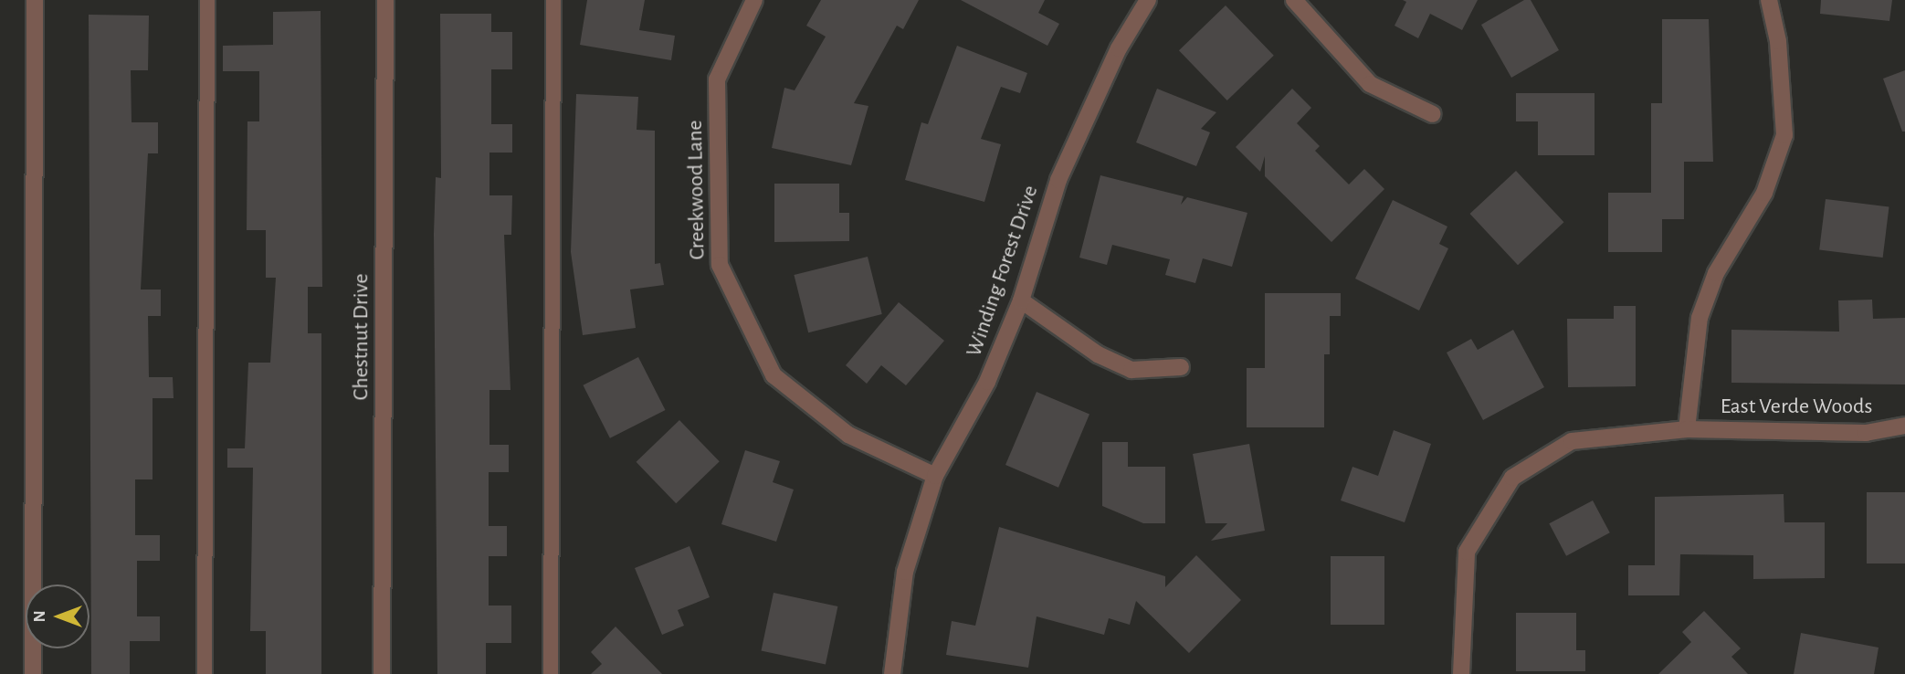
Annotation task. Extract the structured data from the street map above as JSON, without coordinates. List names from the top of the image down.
{
  "streets": {
    "street": [
      "Creekwood Lane",
      "Winding Forest Drive",
      "Chestnut Drive",
      "East Verde Woods"
    ]
  },
  "crossings": [
    ["Creekwood Lane", "Winding Forest Drive"]
  ],
  "north": "left"
}
